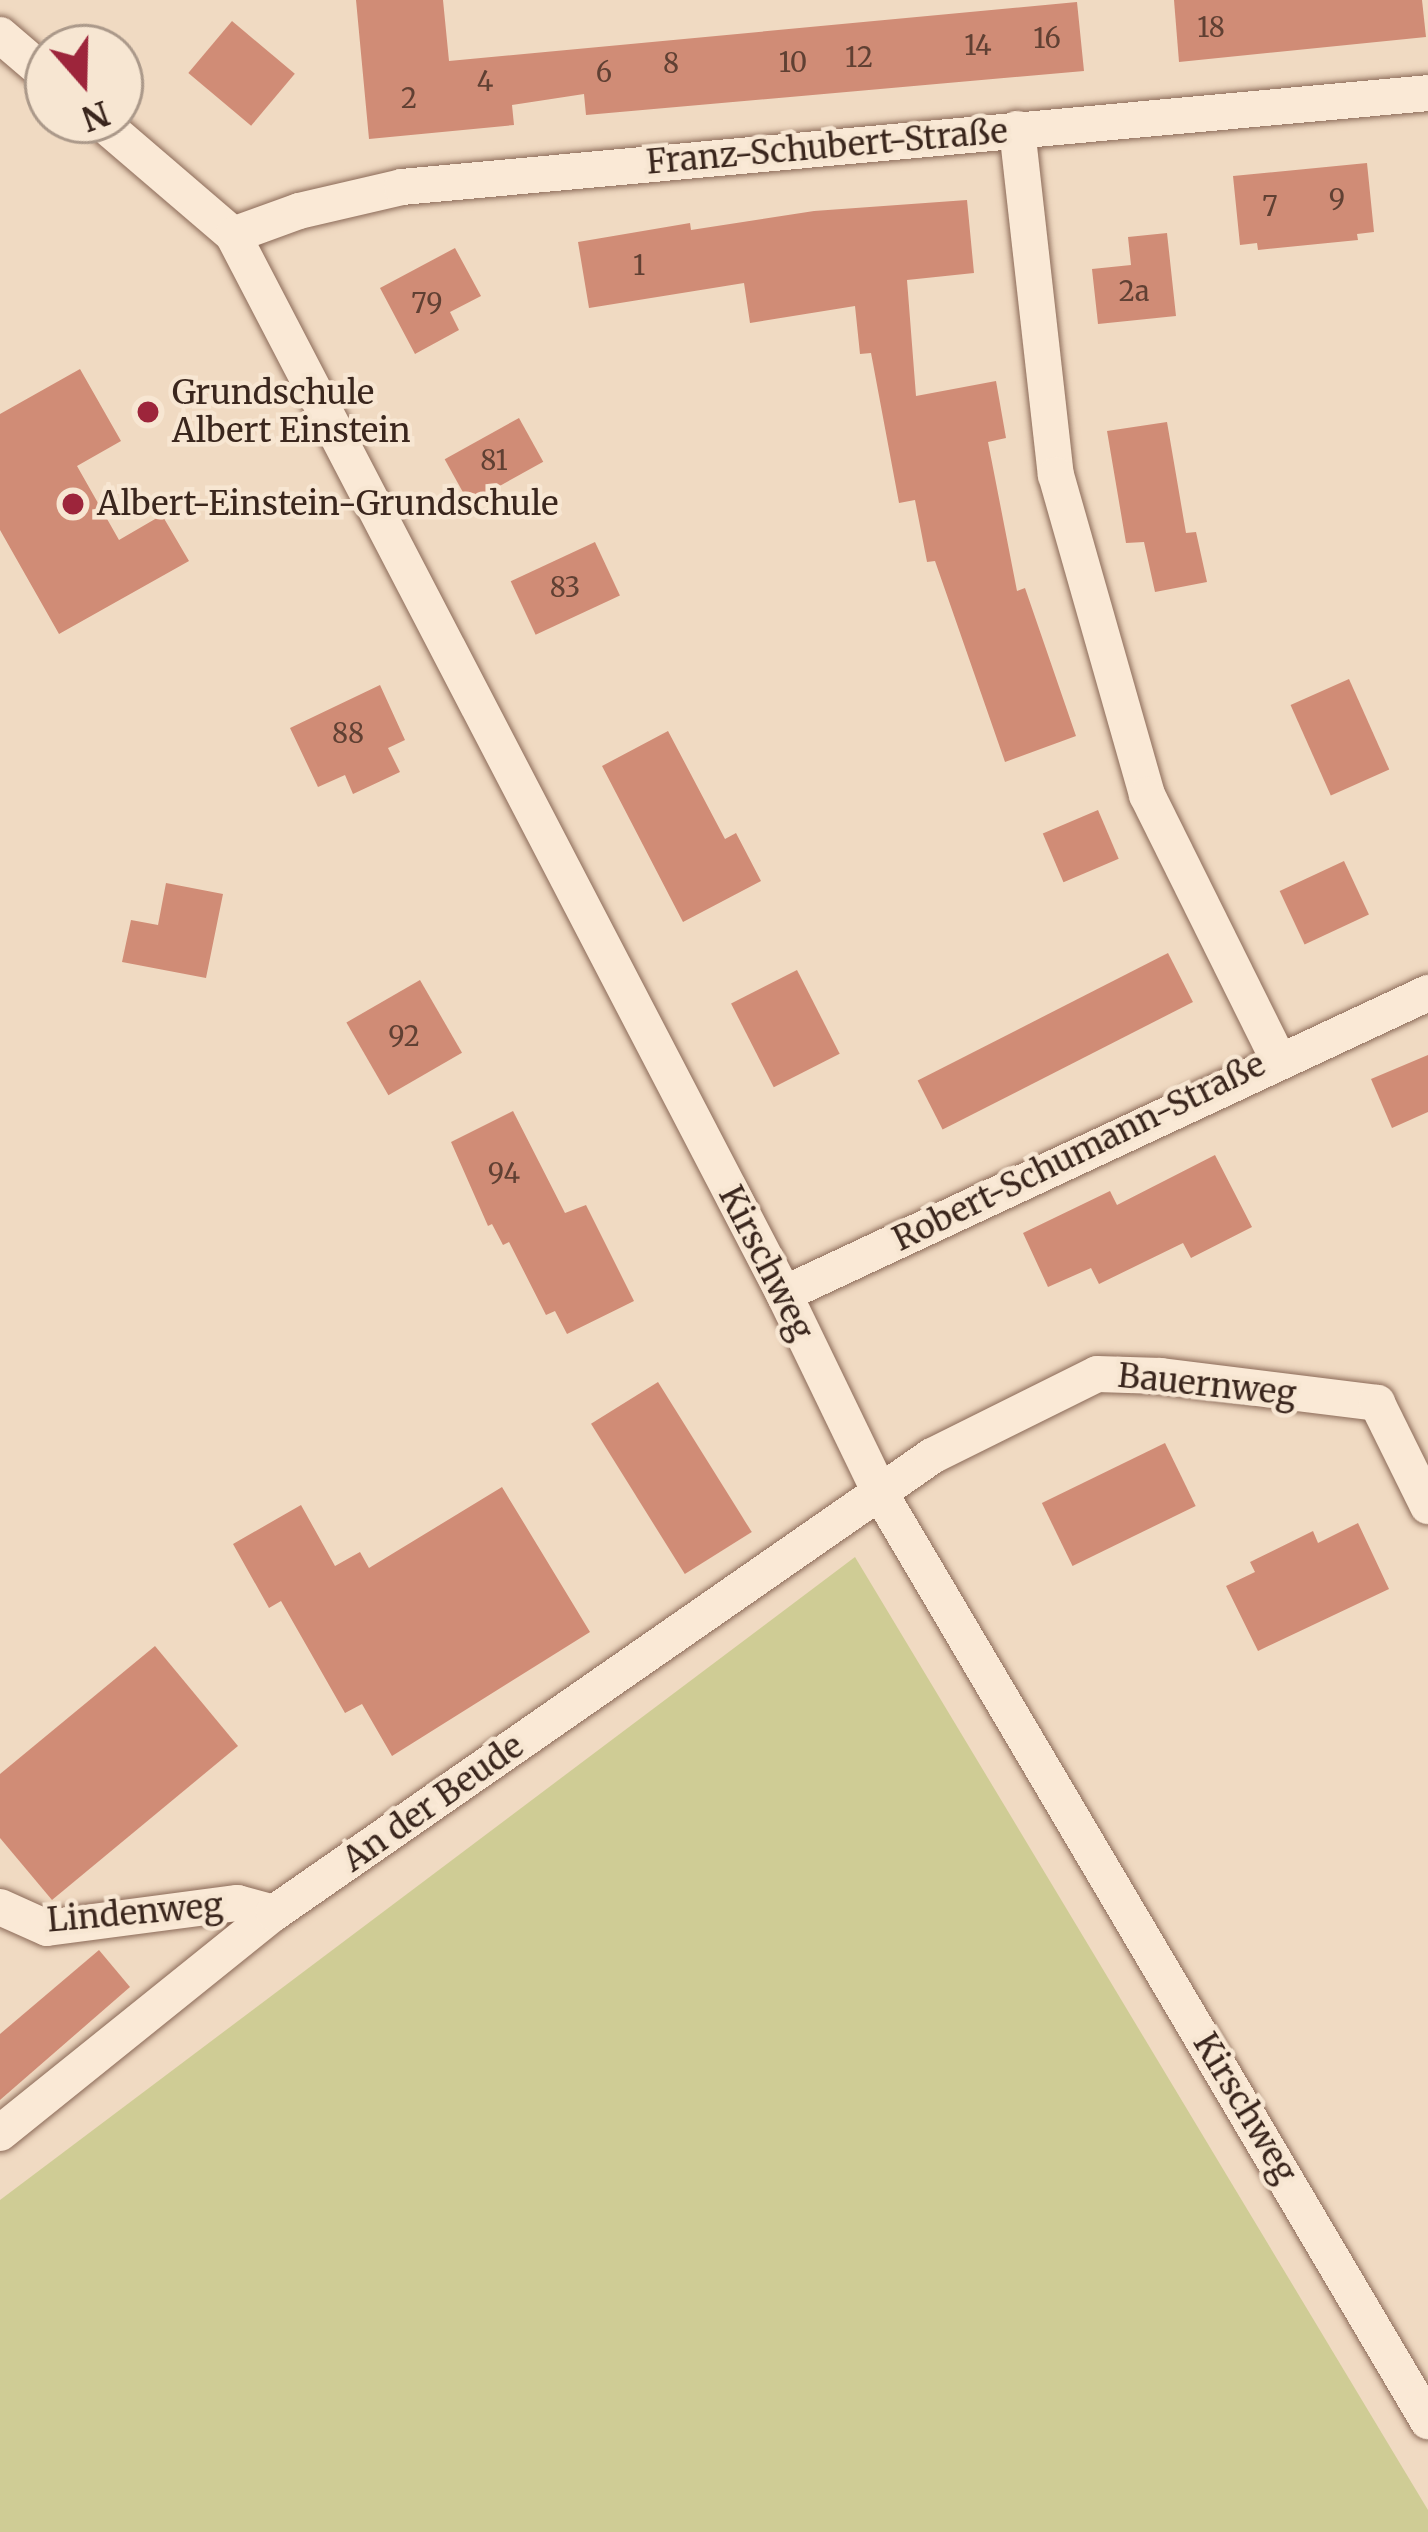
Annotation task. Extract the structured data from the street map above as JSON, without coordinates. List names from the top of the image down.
{
  "streets": {
    "street": [
      "Franz-Schubert-Straße",
      "Robert-Schumann-Straße",
      "Kirschweg",
      "Bauernweg",
      "An der Beude",
      "Lindenweg"
    ]
  },
  "crossings": [
    ["Franz-Schubert-Straße", "Robert-Schumann-Straße"],
    ["Franz-Schubert-Straße", "Kirschweg"],
    ["Robert-Schumann-Straße", "Kirschweg"],
    ["Kirschweg", "Bauernweg"],
    ["Kirschweg", "An der Beude"],
    ["Bauernweg", "An der Beude"],
    ["An der Beude", "Lindenweg"]
  ],
  "places": ["Grundschule Albert Einstein", "Albert-Einstein-Grundschule"],
  "house_numbers": [
    "18",
    "16",
    "14",
    "12",
    "10",
    "8",
    "6",
    "4",
    "2",
    "9",
    "7",
    "1",
    "2a",
    "79",
    "81",
    "83",
    "88",
    "92",
    "94"
  ],
  "north": "bottom"
}
